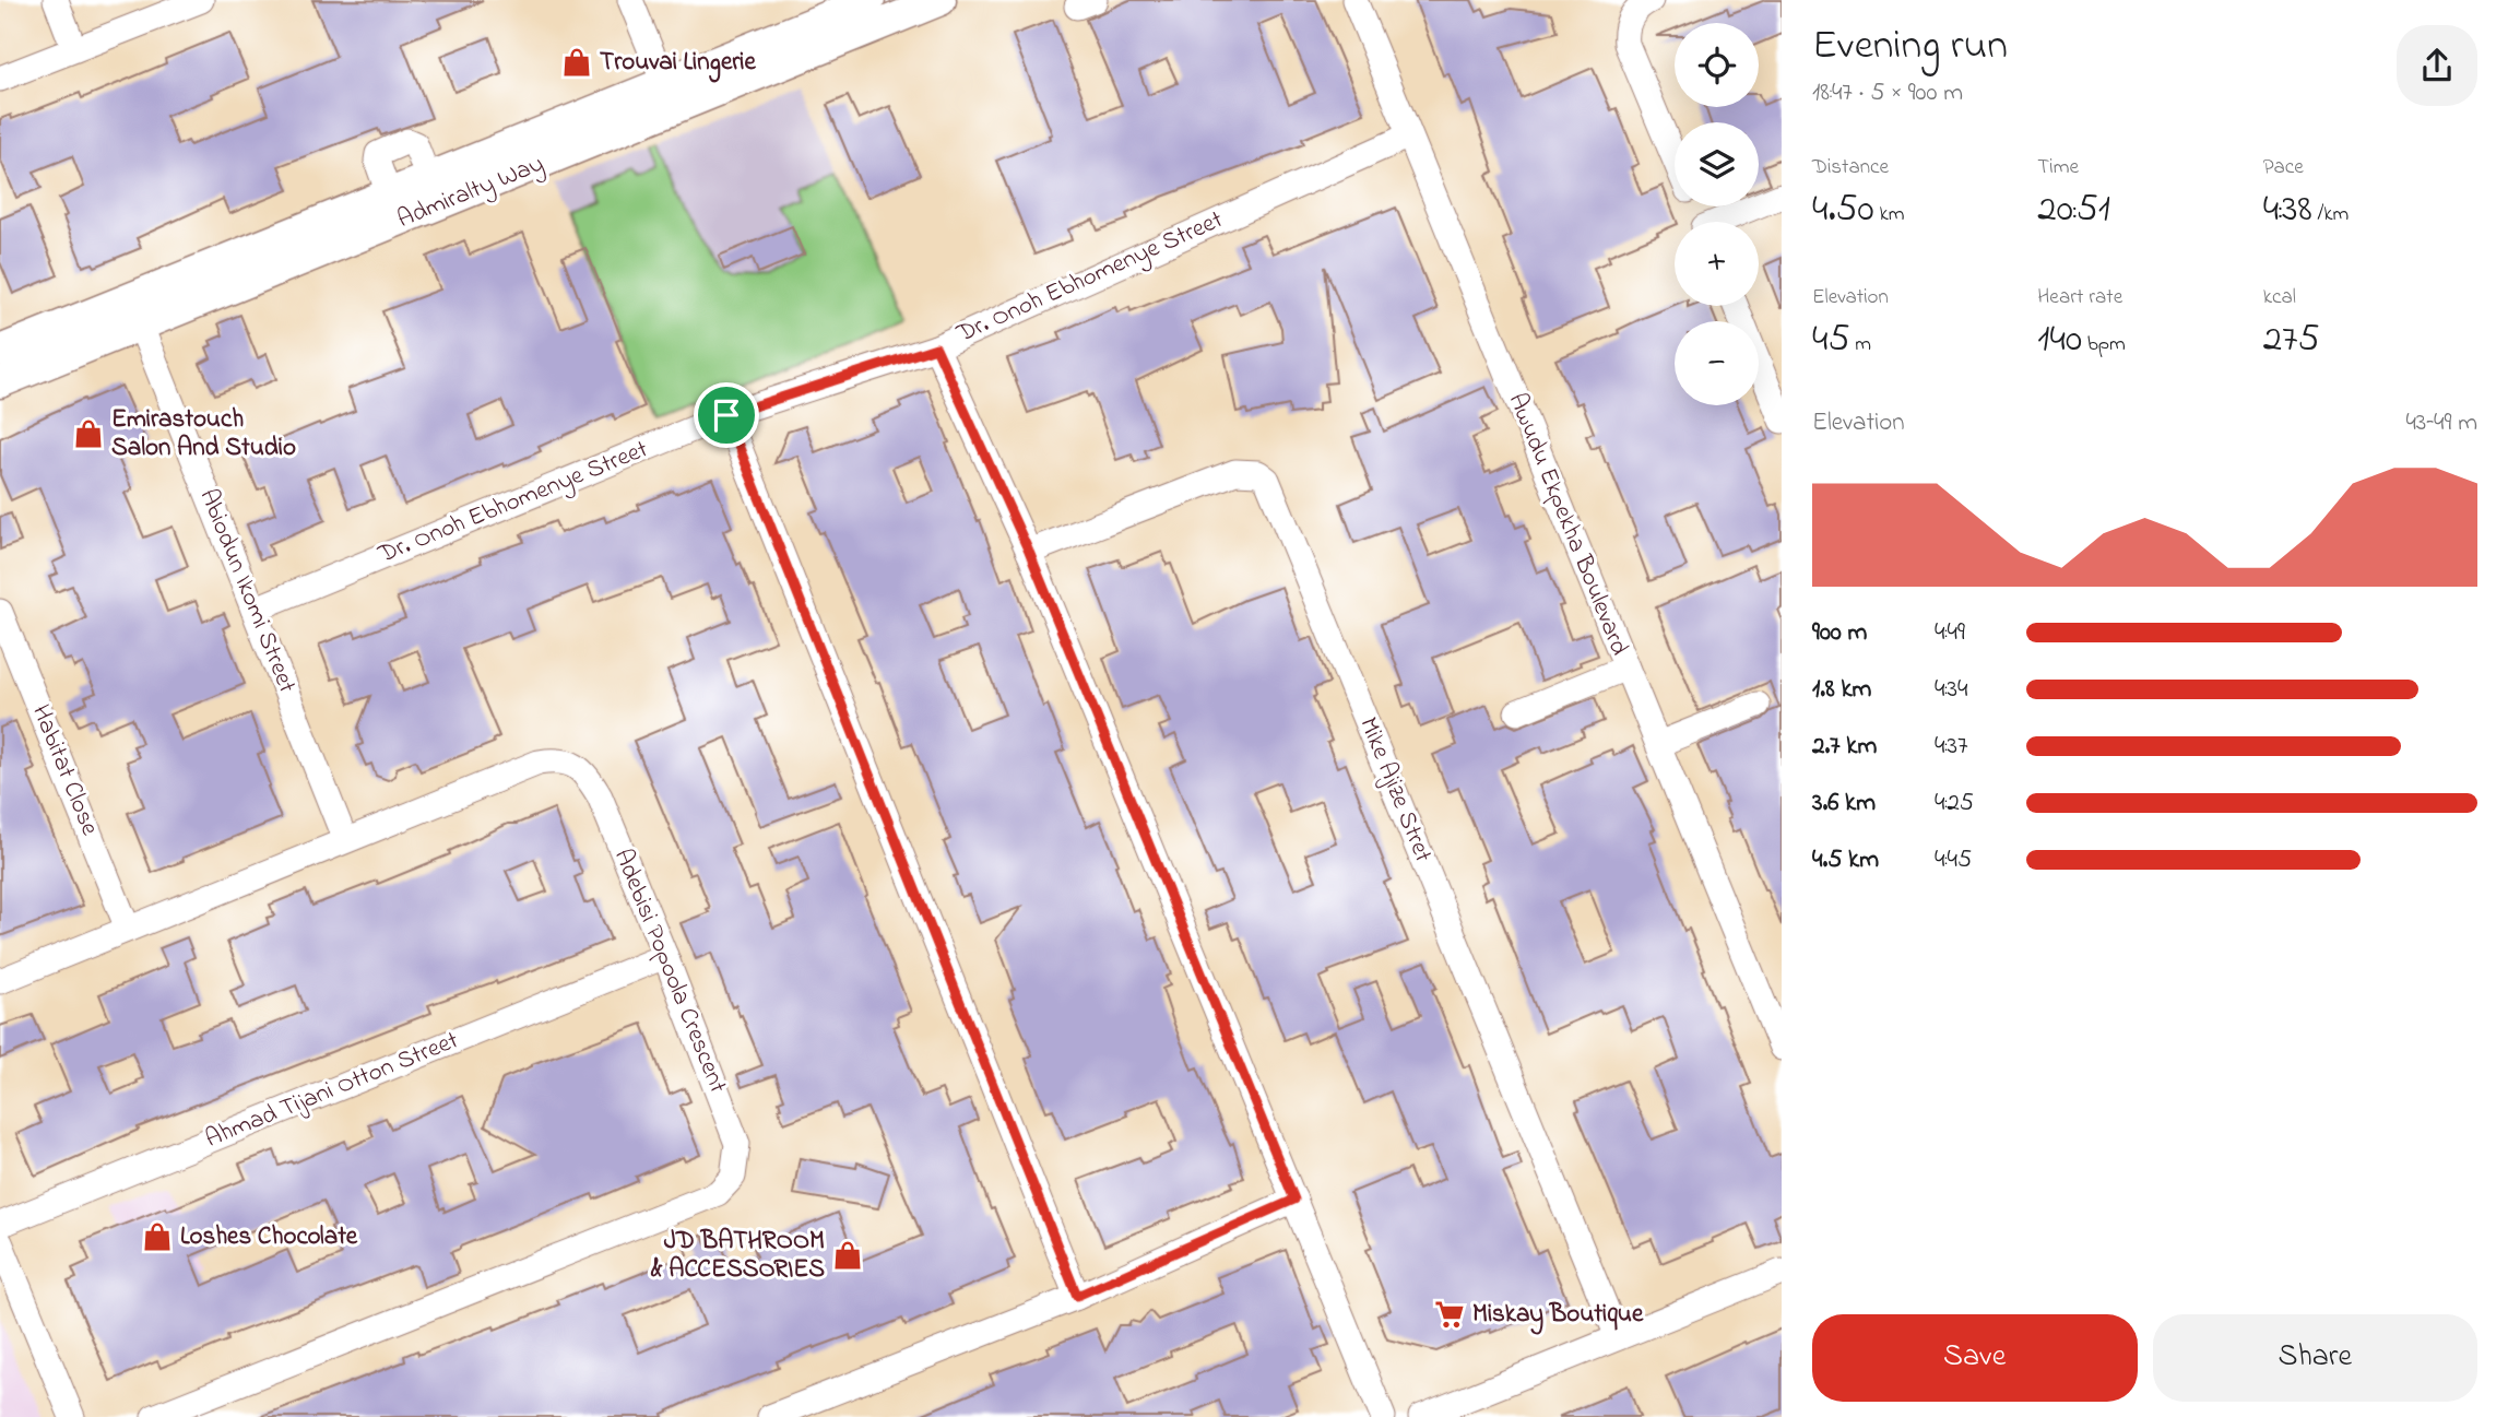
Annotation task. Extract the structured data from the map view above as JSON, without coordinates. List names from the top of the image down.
{
  "streets": {
    "main road": ["Admiralty Way"],
    "street": [
      "Dr. Onoh Ebhomenye Street",
      "Awudu Ekpekha Boulevard",
      "Abiodun Ikomi Street",
      "Habitat Close",
      "Mike Ajize Stret",
      "Adebisi Popoola Crescent",
      "Ahmad Tijani Otton Street"
    ]
  },
  "crossings": [
    ["Admiralty Way", "Abiodun Ikomi Street"],
    ["Dr. Onoh Ebhomenye Street", "Awudu Ekpekha Boulevard"],
    ["Dr. Onoh Ebhomenye Street", "Abiodun Ikomi Street"],
    ["Abiodun Ikomi Street", "Adebisi Popoola Crescent"],
    ["Habitat Close", "Adebisi Popoola Crescent"],
    ["Adebisi Popoola Crescent", "Ahmad Tijani Otton Street"]
  ],
  "places": {
    "shop": [
      "Trouvai Lingerie",
      "Emirastouch Salon And Studio",
      "Loshes Chocolate",
      "JD BATHROOM & ACCESSORIES"
    ],
    "supermarket": ["Miskay Boutique"]
  },
  "page": {
    "heading": ["Evening run", "18:47 · 5 × 900 m"],
    "map_buttons": ["+", "−"],
    "stats": [
      ["Distance", "4.50 km"],
      ["Time", "20:51"],
      ["Pace", "4:38 /km"],
      ["Elevation", "45 m"],
      ["Heart rate", "140 bpm"],
      ["kcal", "275"]
    ],
    "chart": ["Elevation", "43–49 m"],
    "list": [
      {
        "name": "900 m",
        "note": "4:49"
      },
      {
        "name": "1.8 km",
        "note": "4:34"
      },
      {
        "name": "2.7 km",
        "note": "4:37"
      },
      {
        "name": "3.6 km",
        "note": "4:25"
      },
      {
        "name": "4.5 km",
        "note": "4:45"
      }
    ],
    "buttons": ["Save", "Share"]
  }
}
